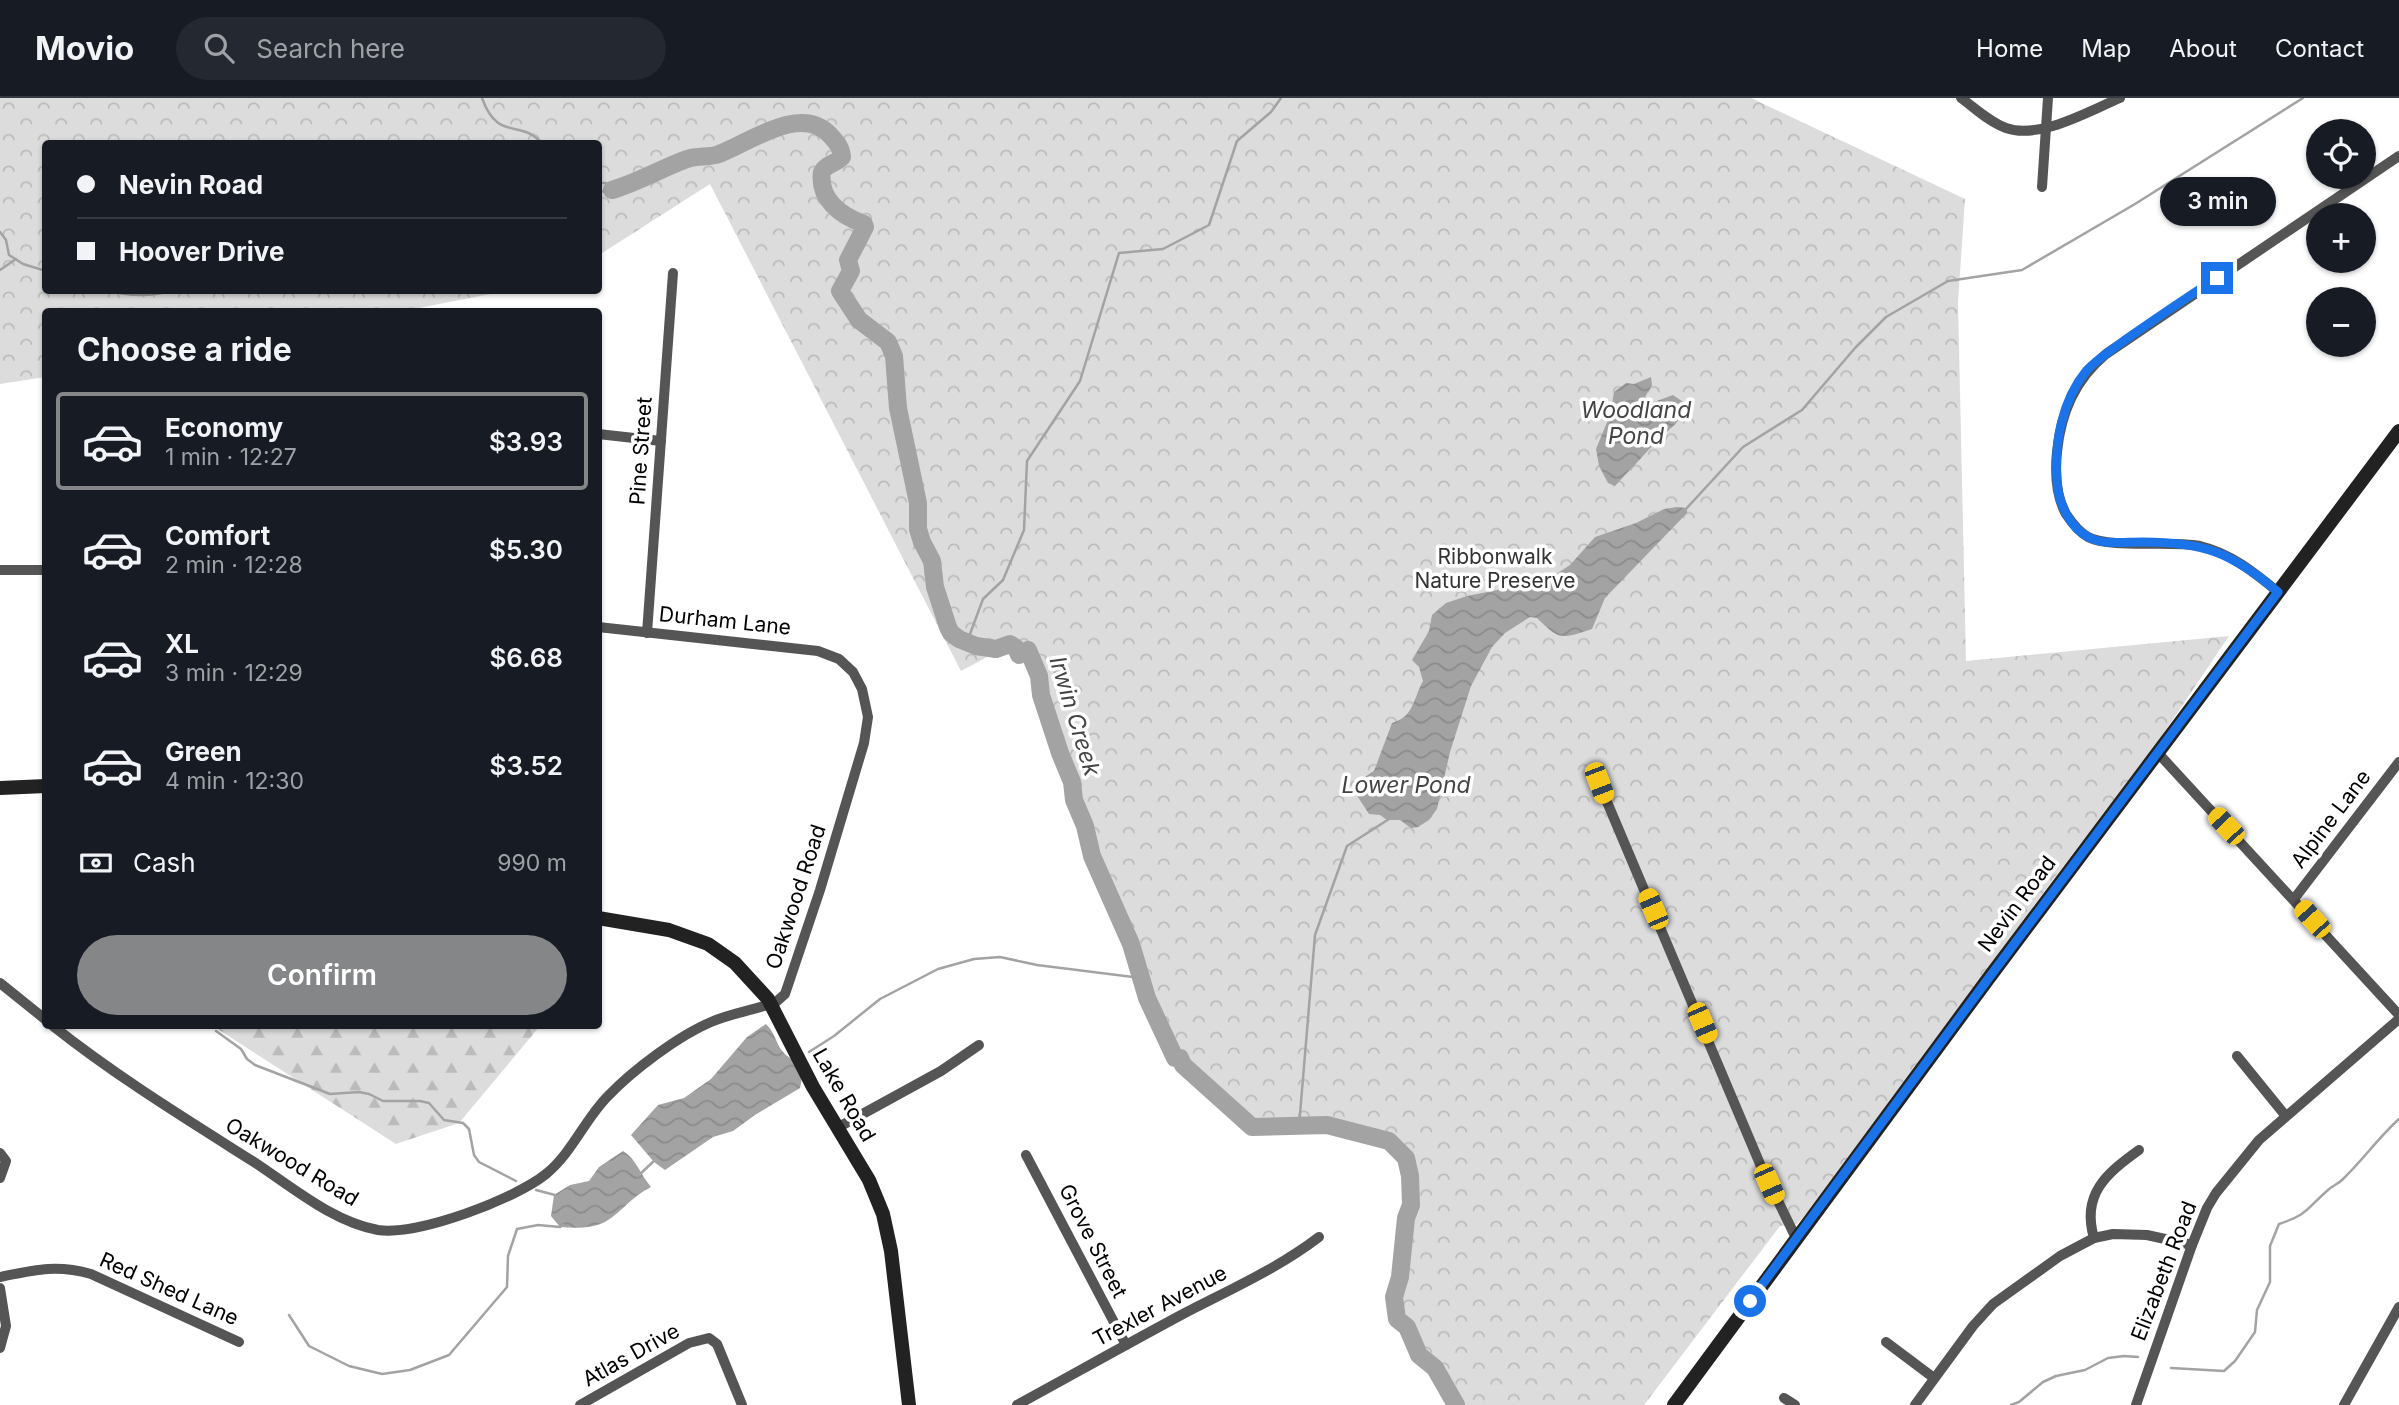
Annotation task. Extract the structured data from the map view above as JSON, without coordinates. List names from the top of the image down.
{
  "streets": {
    "main road": ["Nevin Road", "Lake Road"],
    "street": [
      "Pine Street",
      "Durham Lane",
      "Alpine Lane",
      "Oakwood Road",
      "Grove Street",
      "Elizabeth Road",
      "Red Shed Lane",
      "Trexler Avenue",
      "Atlas Drive"
    ]
  },
  "crossings": [
    ["Pine Street", "Durham Lane"],
    ["Durham Lane", "Oakwood Road"],
    ["Oakwood Road", "Lake Road"],
    ["Grove Street", "Trexler Avenue"]
  ],
  "water": ["Woodland Pond", "Irwin Creek", "Lower Pond"],
  "parks": ["Ribbonwalk Nature Preserve"],
  "page": {
    "header": "Movio",
    "search": "Search here",
    "nav": [
      "Home",
      "Map",
      "About",
      "Contact"
    ],
    "map_buttons": ["+", "−"],
    "banner": ["Nevin Road", "Hoover Drive"],
    "bubble": "3 min",
    "heading": "Choose a ride",
    "list": [
      {
        "name": "Economy",
        "note": "1 min · 12:27",
        "value": "$3.93"
      },
      {
        "name": "Comfort",
        "note": "2 min · 12:28",
        "value": "$5.30"
      },
      {
        "name": "XL",
        "note": "3 min · 12:29",
        "value": "$6.68"
      },
      {
        "name": "Green",
        "note": "4 min · 12:30",
        "value": "$3.52"
      }
    ],
    "pay": ["Cash", "990 m"],
    "buttons": "Confirm"
  }
}
